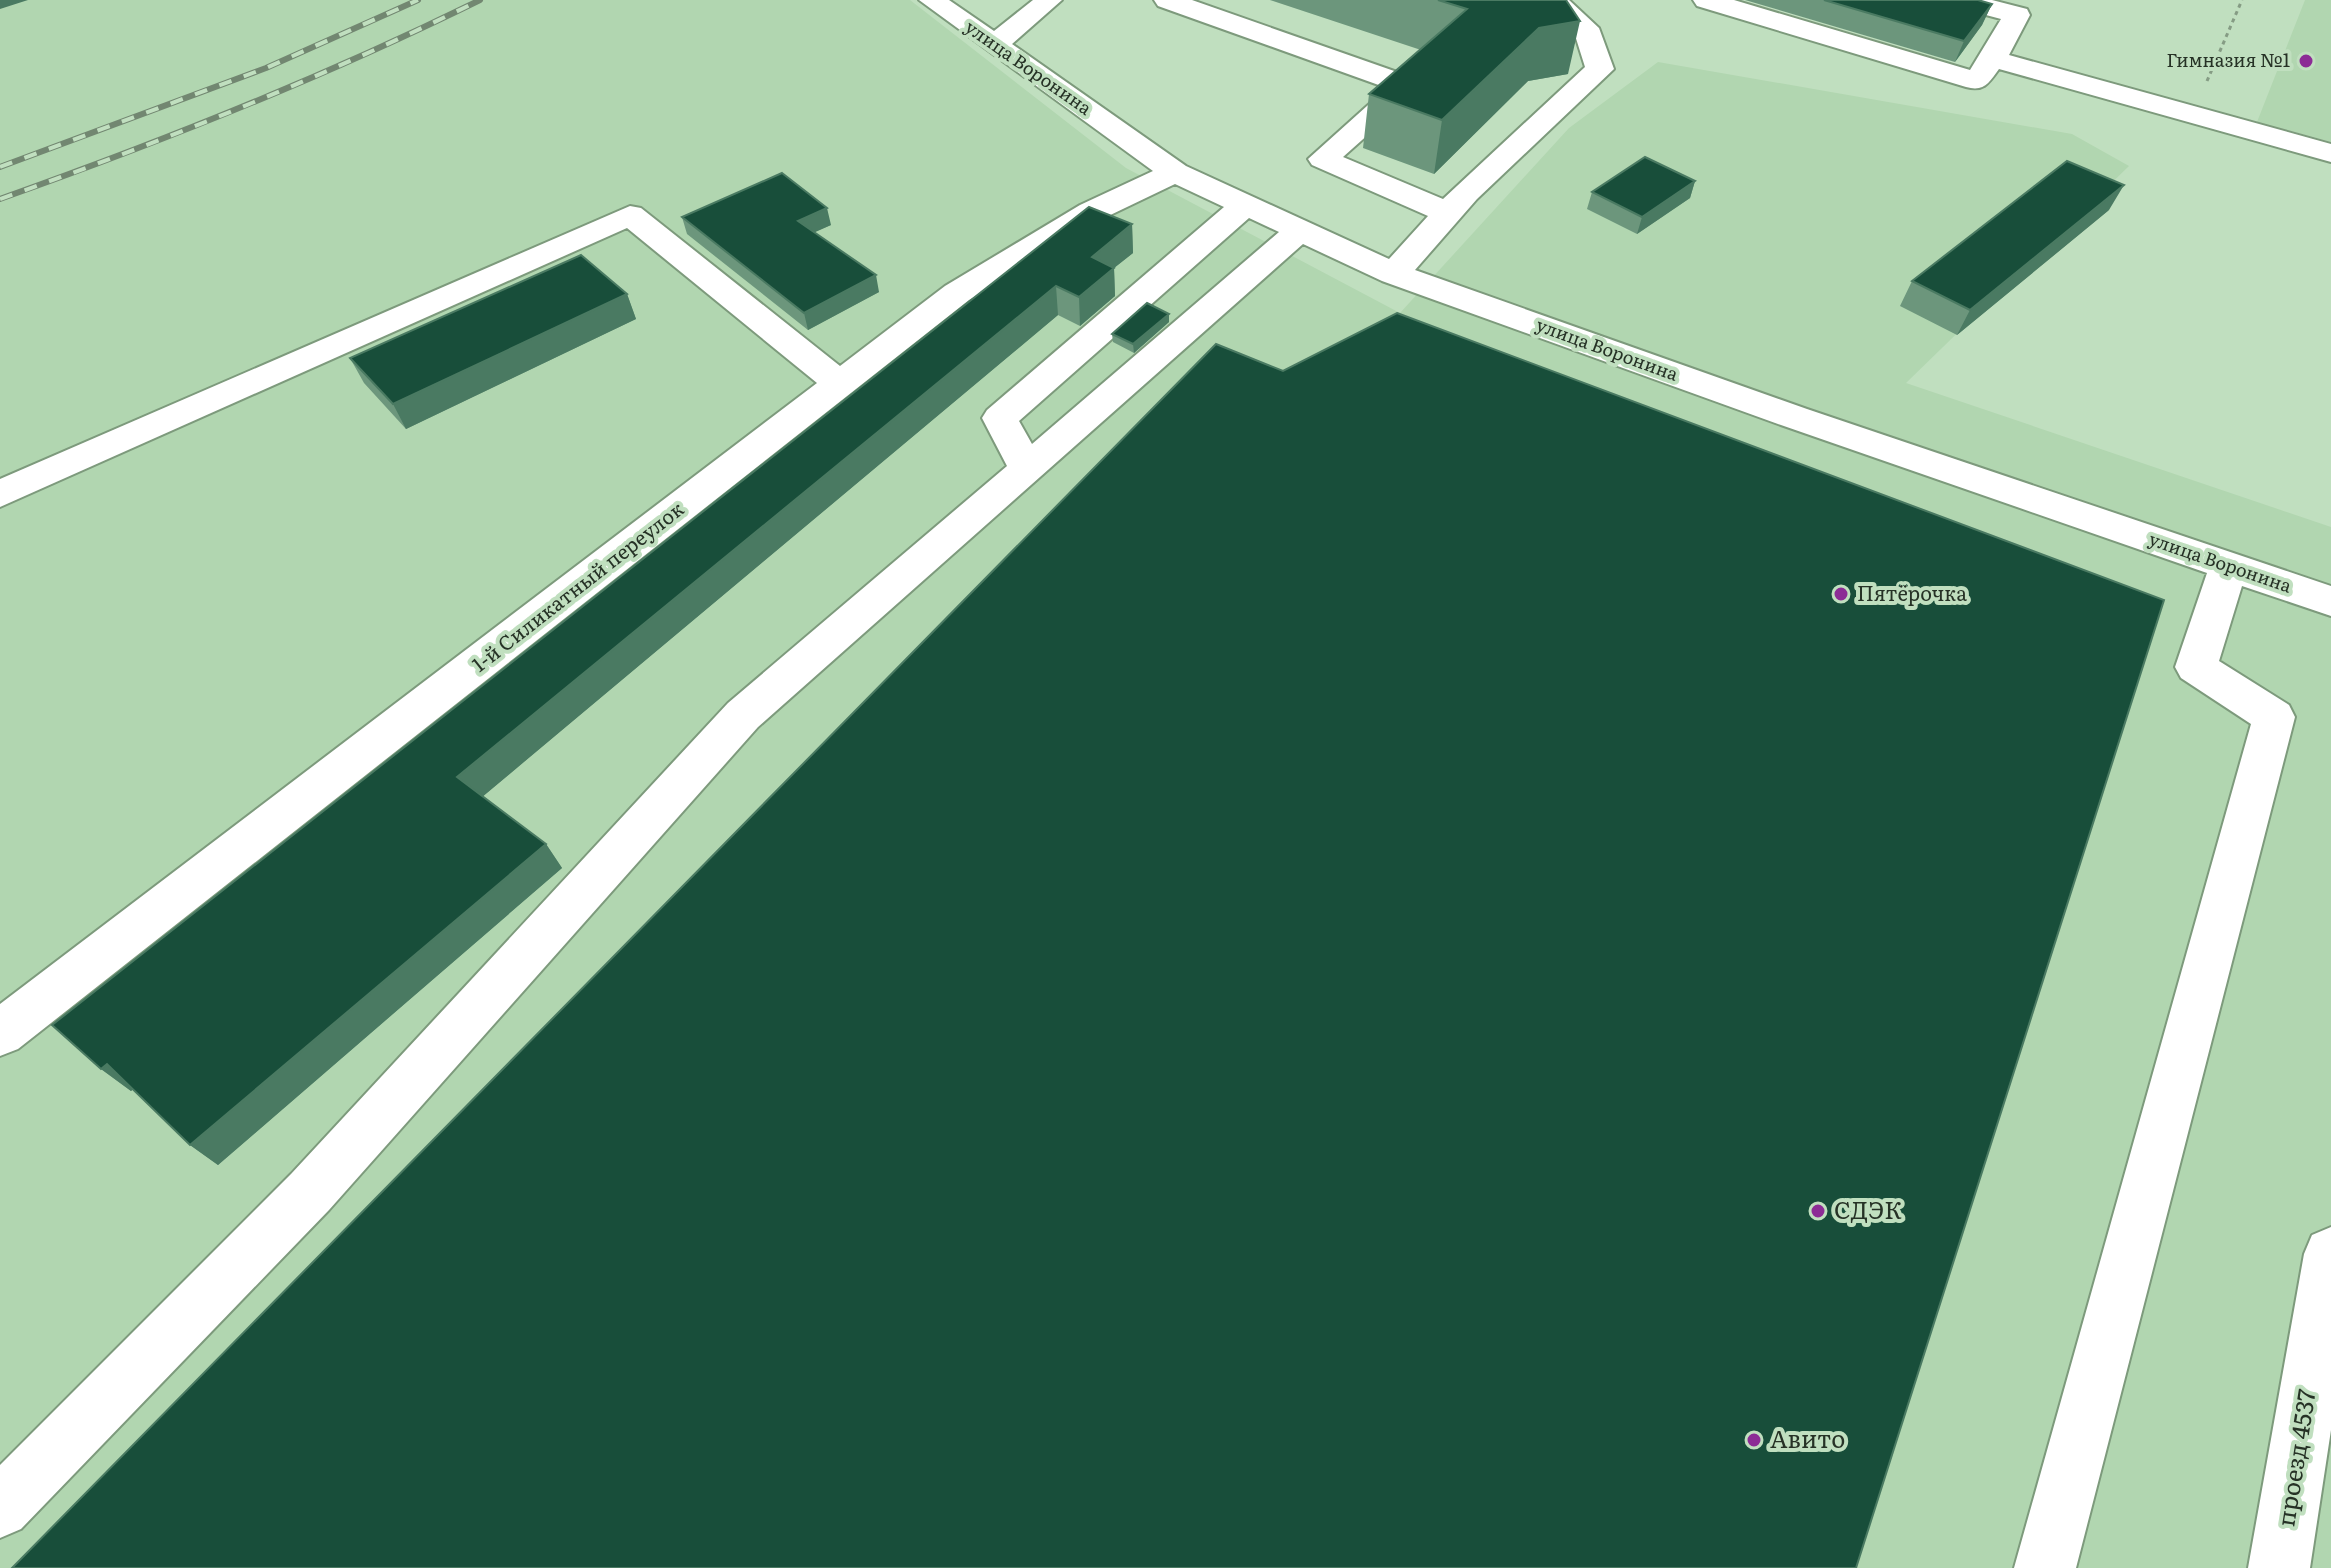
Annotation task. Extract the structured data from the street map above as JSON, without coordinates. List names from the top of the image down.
{
  "streets": {
    "street": ["улица Воронина", "1-й Силикатный переулок", "проезд 4537"]
  },
  "crossings": [
    ["улица Воронина", "1-й Силикатный переулок"]
  ],
  "places": [
    "Гимназия №1",
    "Пятёрочка",
    "СДЭК",
    "Авито"
  ]
}
